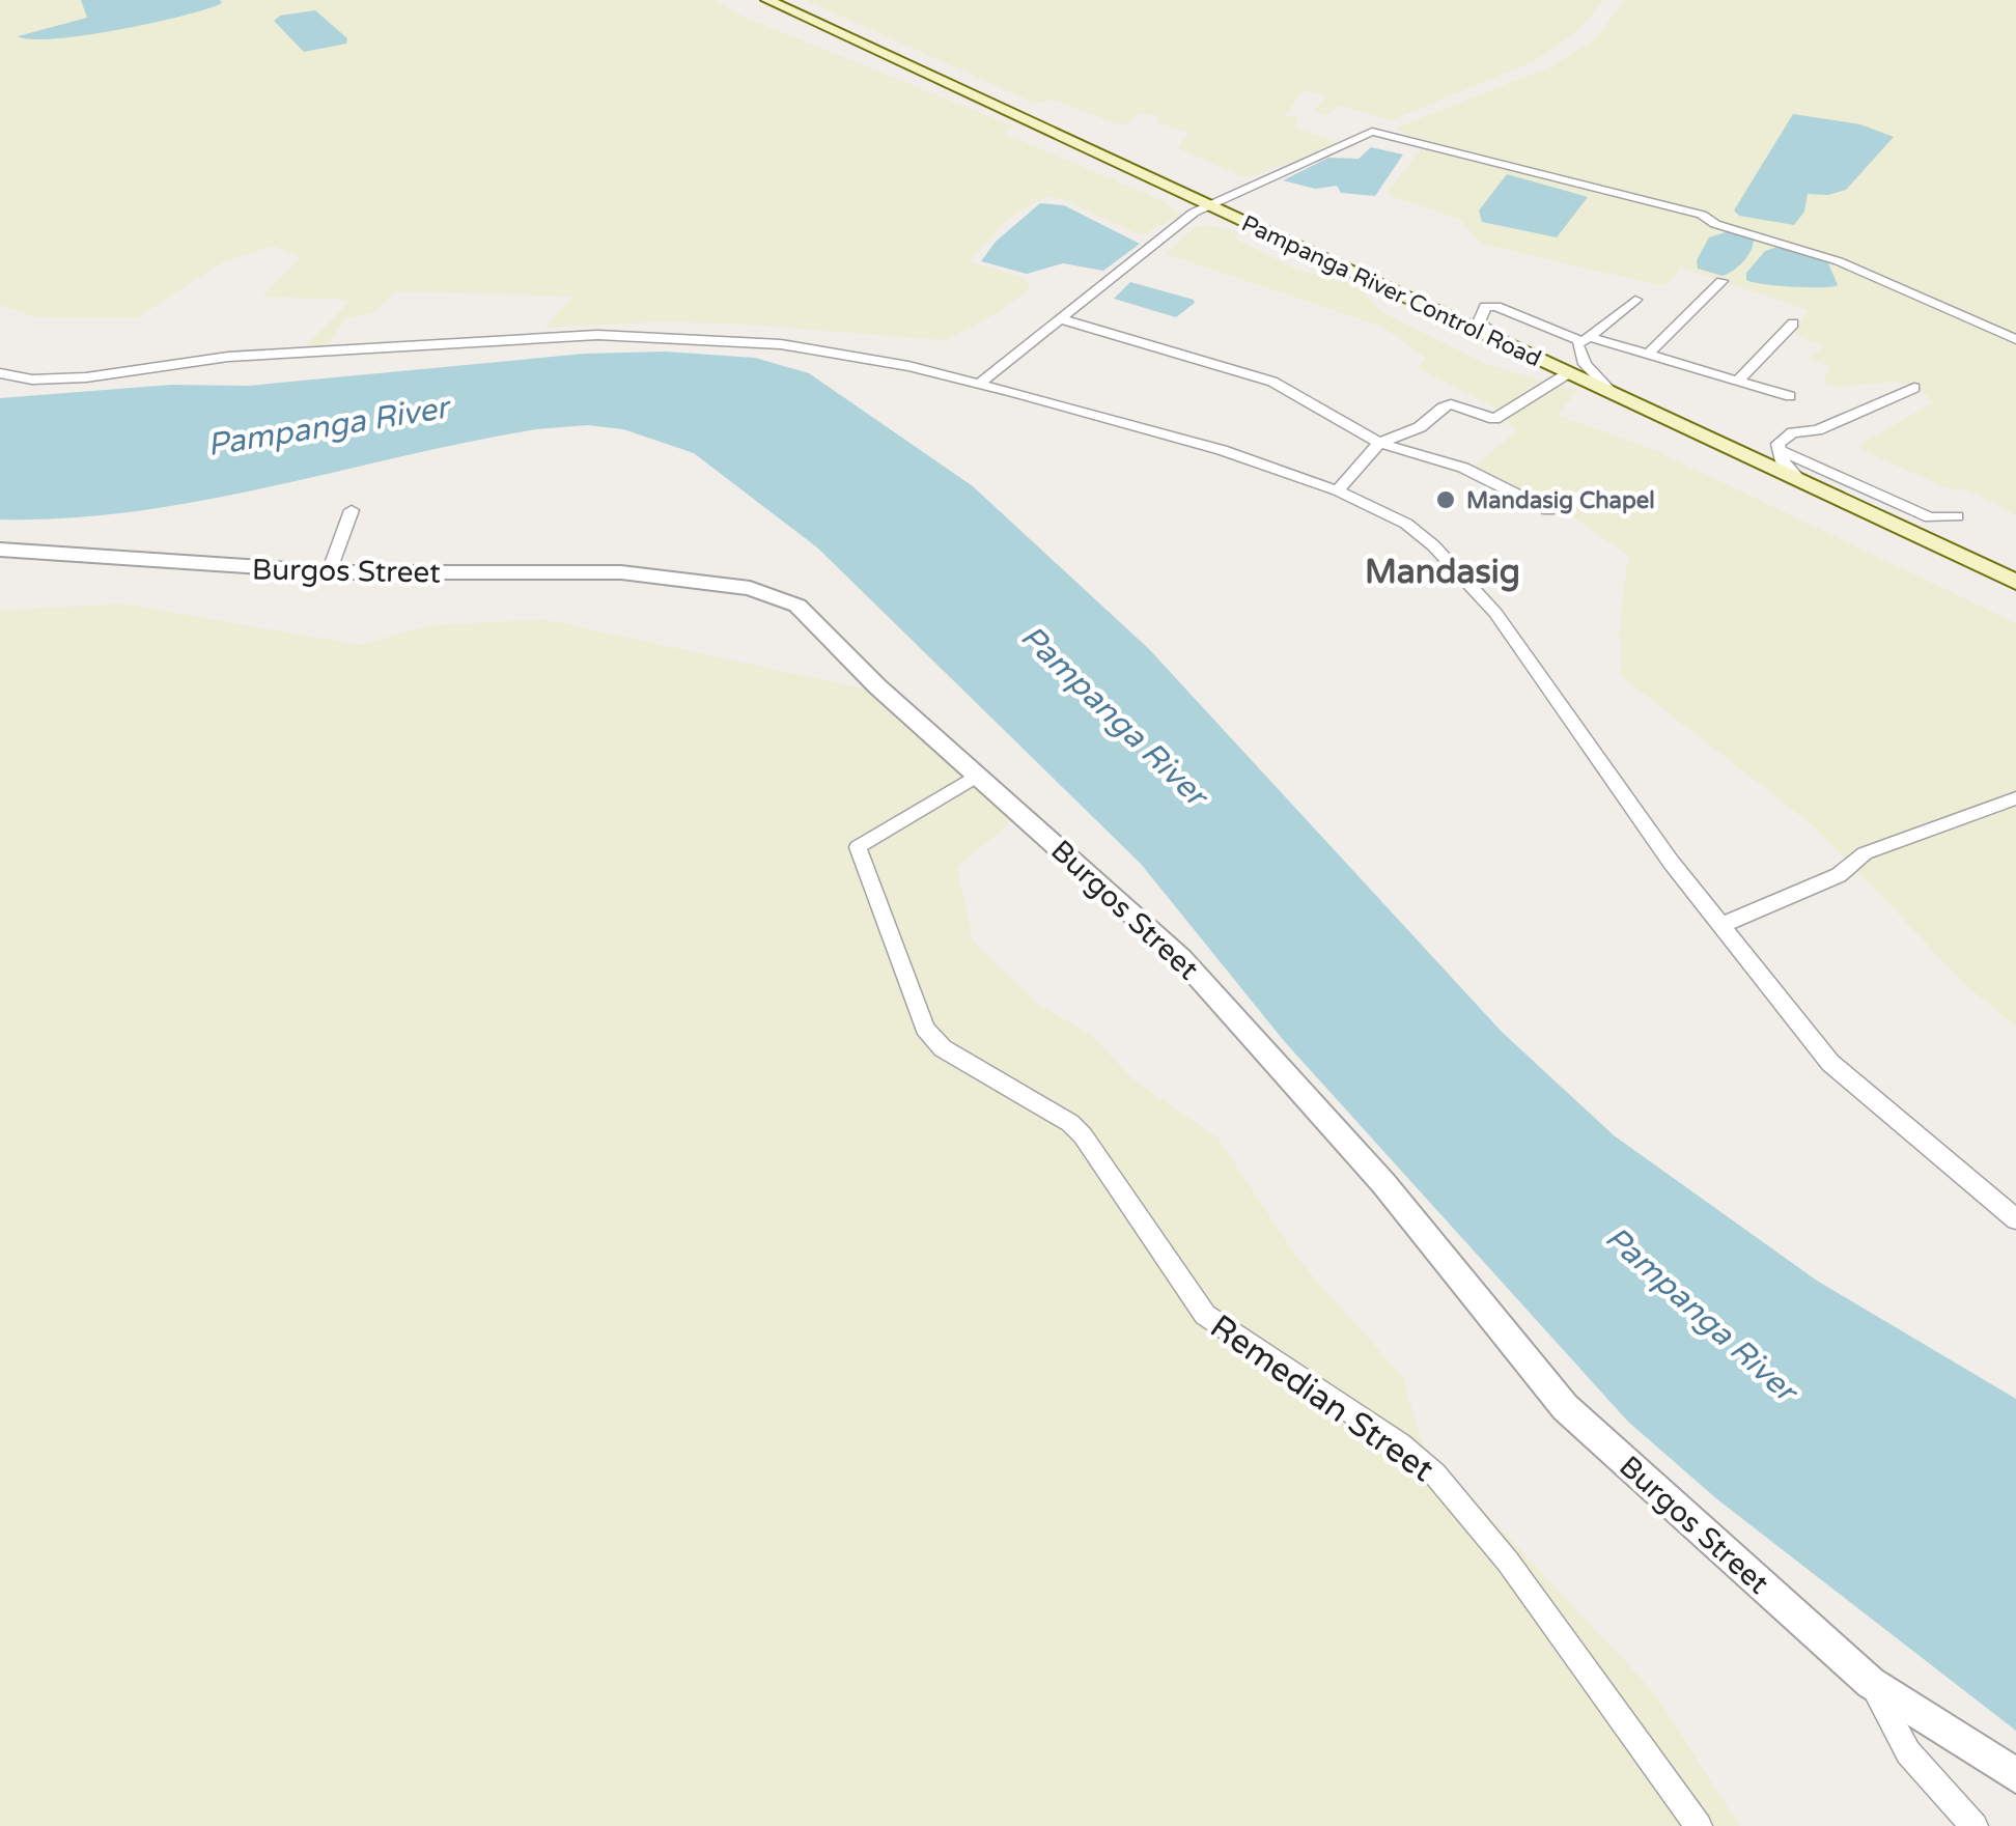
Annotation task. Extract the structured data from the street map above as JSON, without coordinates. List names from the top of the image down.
{
  "streets": {
    "main road": ["Pampanga River Control Road"],
    "street": ["Burgos Street", "Remedian Street"]
  },
  "crossings": [
    ["Burgos Street", "Remedian Street"]
  ],
  "districts": ["Mandasig"],
  "water": ["Pampanga River"],
  "places": ["Mandasig Chapel"]
}
